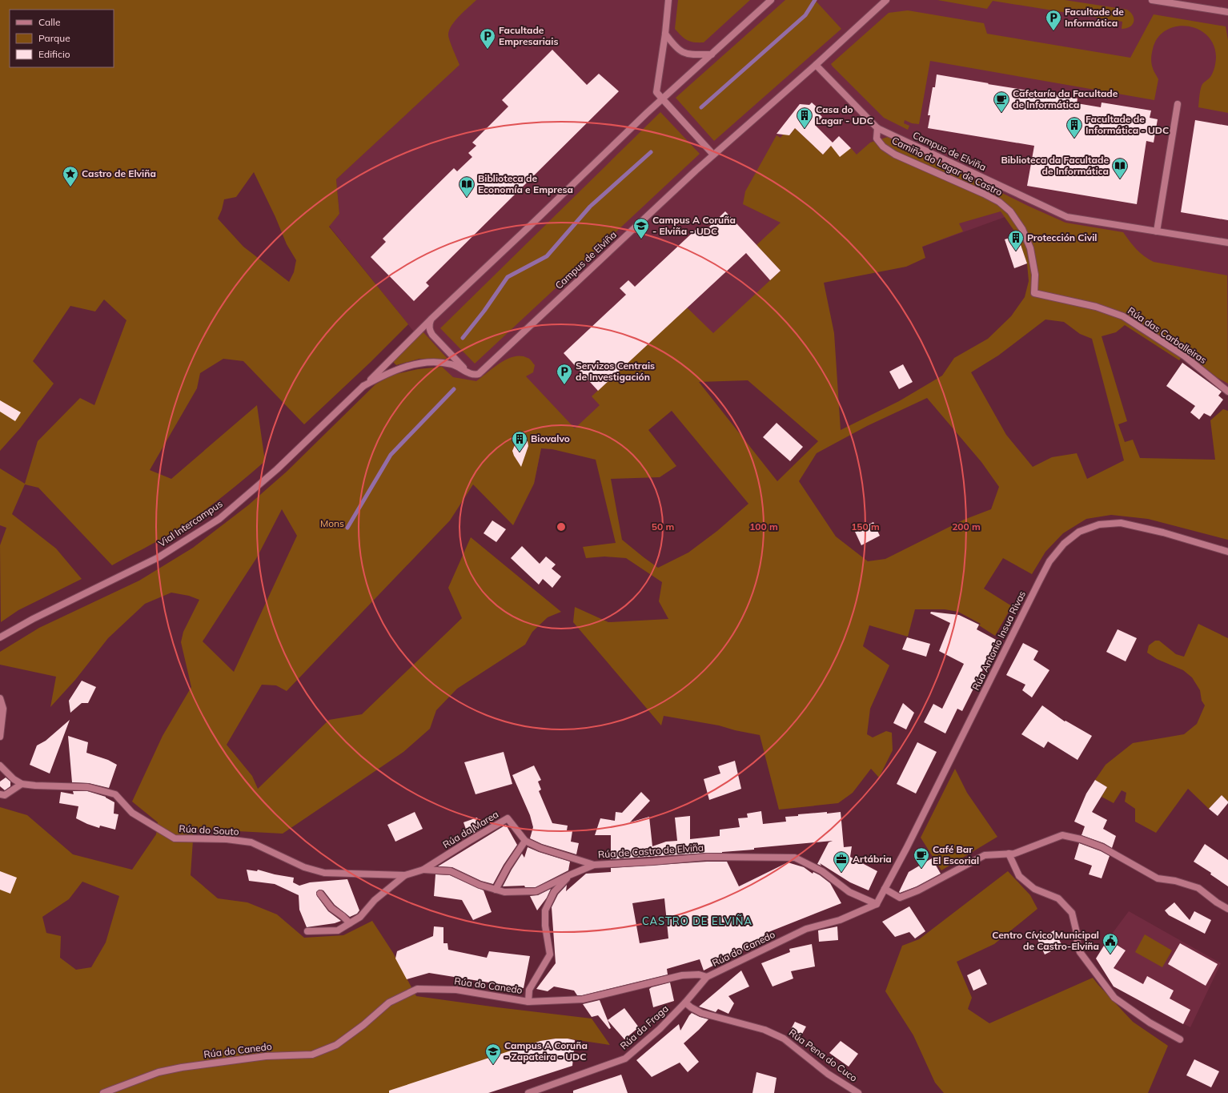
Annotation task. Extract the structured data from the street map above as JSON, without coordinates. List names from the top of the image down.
{
  "streets": {
    "street": [
      "Campus de Elviña",
      "Camiño do Lagar de Castro",
      "Rúa das Carballeiras",
      "Vial Intercampus",
      "Rúa Antonio Insua Rivas",
      "Rúa da Marea",
      "Rúa do Souto",
      "Rúa de Castro de Elviña",
      "Rúa do Canedo",
      "Rúa da Fraga",
      "Rúa Pena do Cuco"
    ]
  },
  "crossings": [
    ["Campus de Elviña", "Camiño do Lagar de Castro"],
    ["Camiño do Lagar de Castro", "Rúa das Carballeiras"],
    ["Rúa Antonio Insua Rivas", "Rúa de Castro de Elviña"],
    ["Rúa Antonio Insua Rivas", "Rúa do Canedo"],
    ["Rúa da Marea", "Rúa do Souto"],
    ["Rúa da Marea", "Rúa de Castro de Elviña"],
    ["Rúa do Souto", "Rúa de Castro de Elviña"],
    ["Rúa de Castro de Elviña", "Rúa do Canedo"],
    ["Rúa do Canedo", "Rúa da Fraga"],
    ["Rúa da Fraga", "Rúa Pena do Cuco"]
  ],
  "districts": ["CASTRO DE ELVIÑA"],
  "parks": ["Mons"],
  "places": {
    "parking": ["Facultade de Informática", "Facultade Empresariais", "Servizos Centrais de Investigación"],
    "cafe": ["Cafetaría da Facultade de Informática", "Café Bar El Escorial"],
    "building": [
      "Casa do Lagar - UDC",
      "Facultade de Informática - UDC",
      "Protección Civil",
      "Biovalvo"
    ],
    "library": ["Biblioteca da Facultade de Informática", "Biblioteca de Economía e Empresa"],
    "place": ["Castro de Elviña"],
    "school or university": ["Campus A Coruña - Elviña - UDC", "Campus A Coruña - Zapateira - UDC"],
    "office": ["Artábria"],
    "public building": ["Centro Cívico Municipal de Castro-Elviña"]
  },
  "legend": ["Calle", "Parque", "Edificio"],
  "rings": [
    "50 m",
    "100 m",
    "150 m",
    "200 m"
  ]
}
